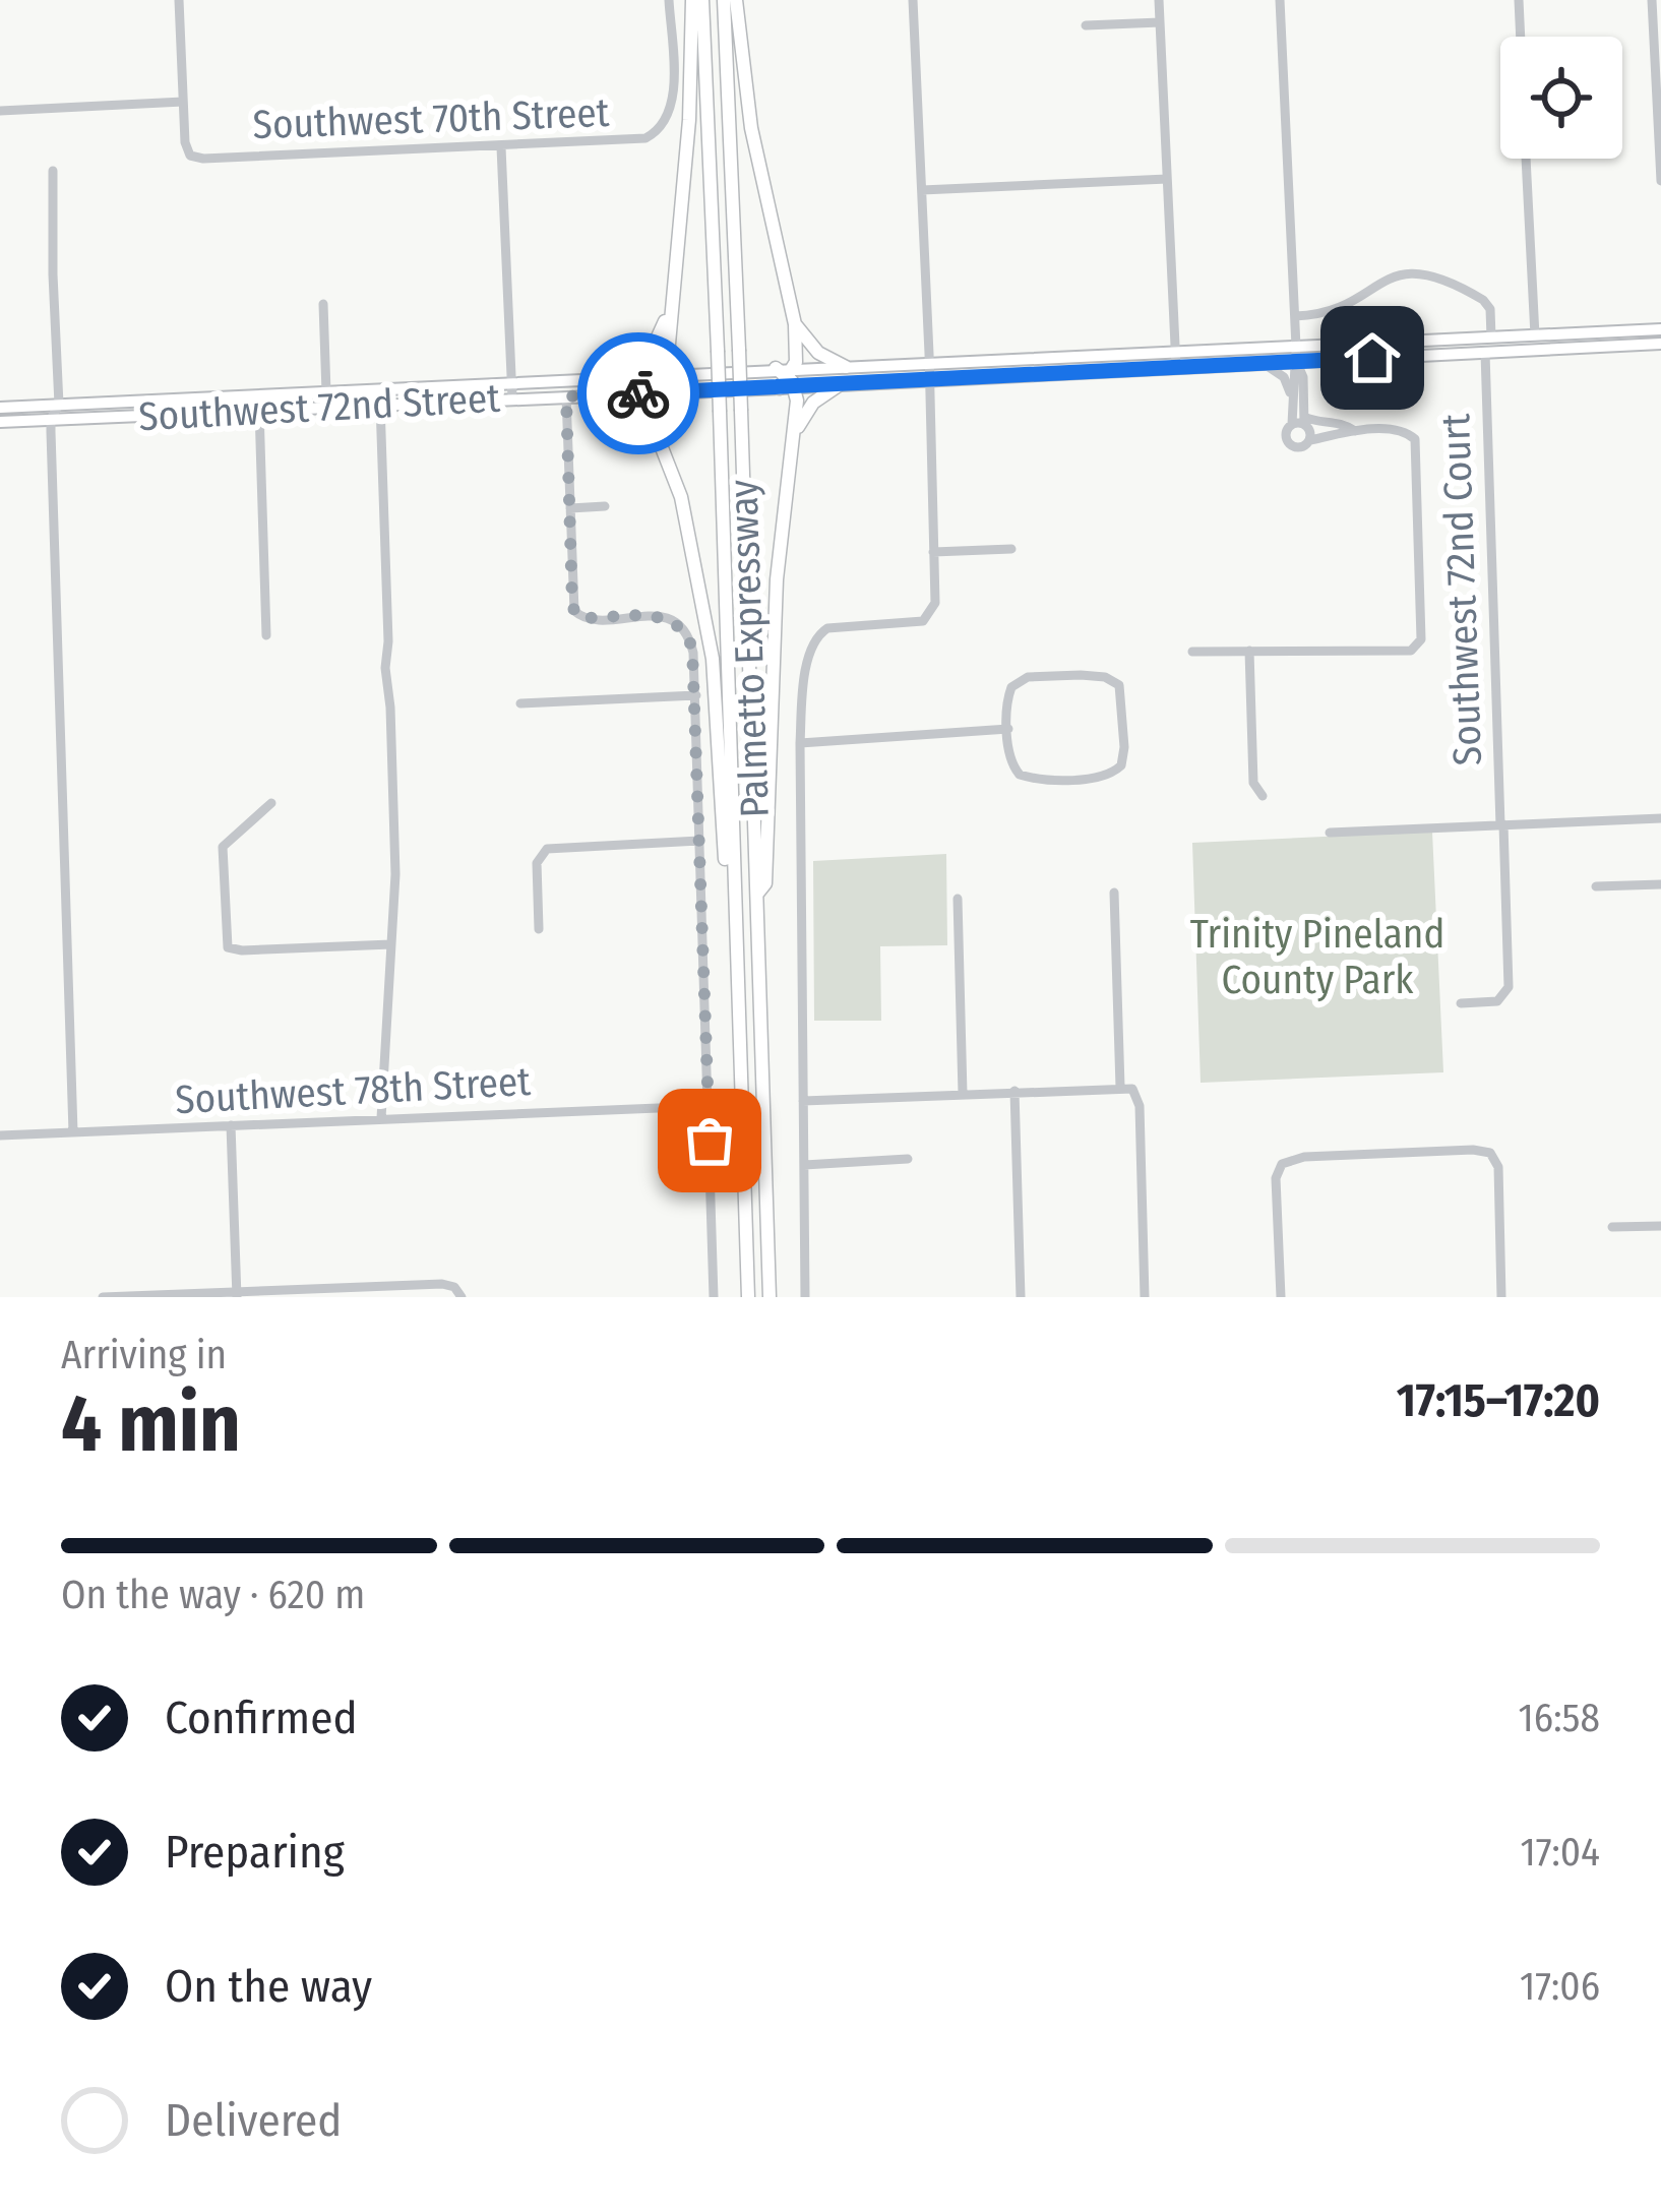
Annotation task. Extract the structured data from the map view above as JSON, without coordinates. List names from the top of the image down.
{
  "streets": {
    "highway": ["Palmetto Expressway"],
    "main road": ["Southwest 72nd Street"],
    "street": ["Southwest 70th Street", "Southwest 72nd Court", "Southwest 78th Street"]
  },
  "crossings": [
    ["Southwest 72nd Street", "Southwest 72nd Court"]
  ],
  "parks": ["Trinity Pineland County Park"],
  "page": {
    "heading": ["4 min", "Arriving in", "17:15–17:20"],
    "bar": "On the way · 620 m",
    "list": [
      ["Confirmed", "16:58"],
      ["Preparing", "17:04"],
      ["On the way", "17:06"],
      "Delivered"
    ]
  }
}
